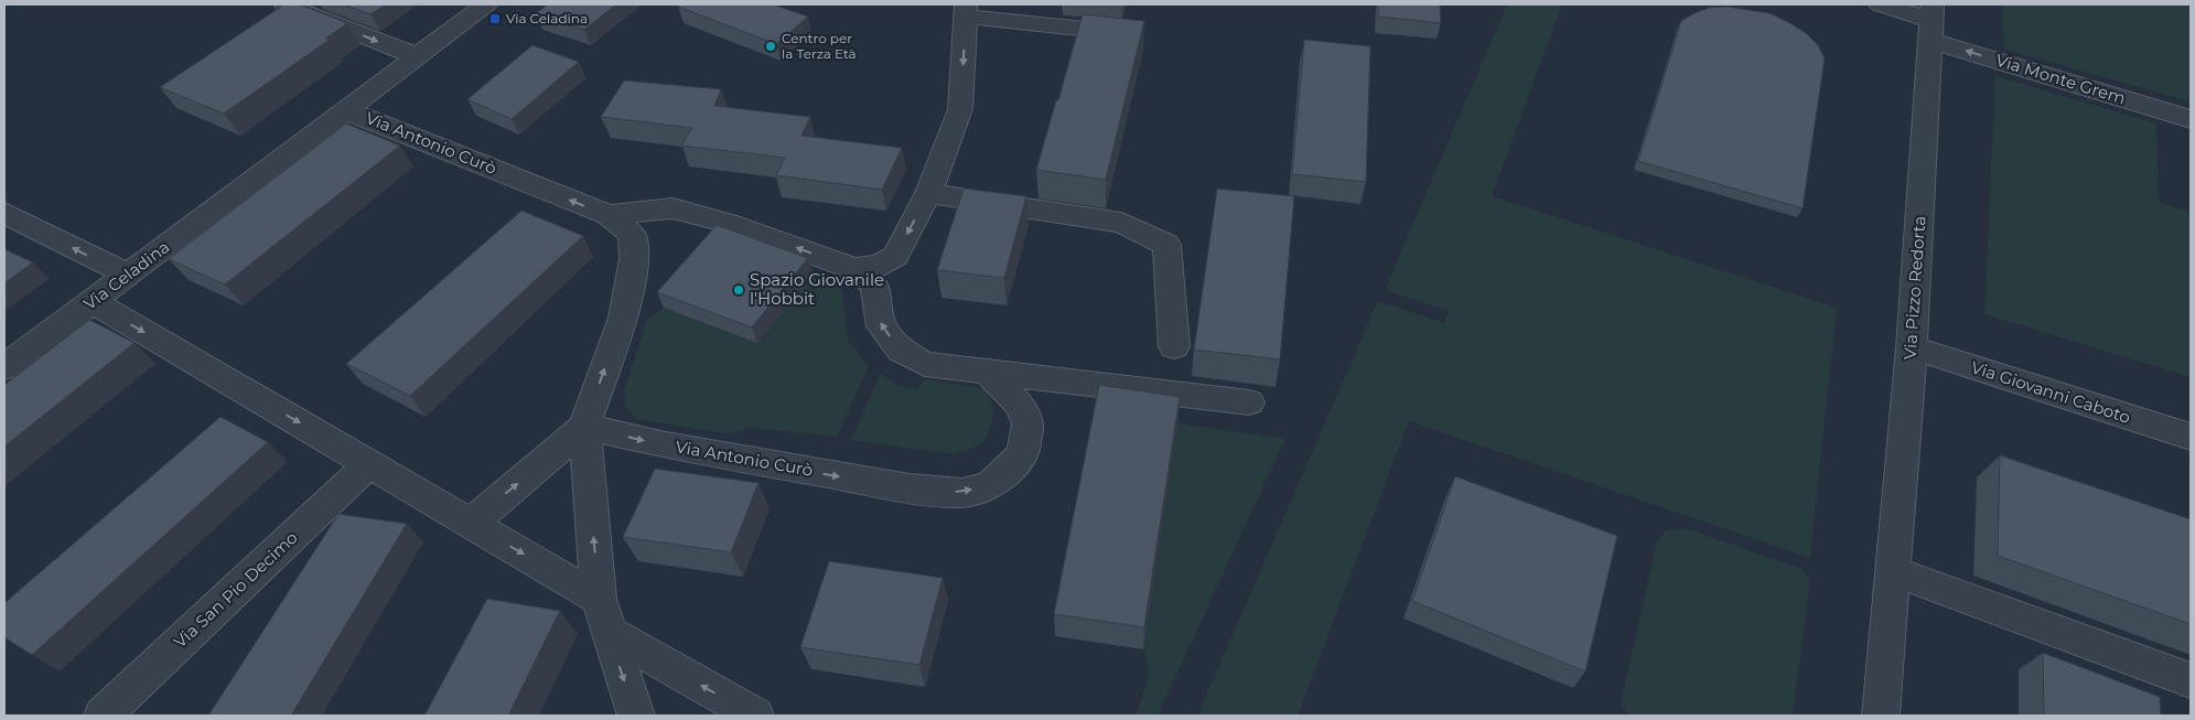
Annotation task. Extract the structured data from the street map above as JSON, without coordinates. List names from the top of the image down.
{
  "streets": {
    "street": [
      "Via Monte Grem",
      "Via Antonio Curò",
      "Via Celadina",
      "Via Pizzo Redorta",
      "Via Giovanni Caboto",
      "Via San Pio Decimo"
    ]
  },
  "crossings": [
    ["Via Monte Grem", "Via Pizzo Redorta"],
    ["Via Antonio Curò", "Via Celadina"],
    ["Via Pizzo Redorta", "Via Giovanni Caboto"]
  ],
  "one_way": ["Via Monte Grem"],
  "places": {
    "transit": ["Via Celadina"],
    "other": ["Centro per la Terza Età", "Spazio Giovanile l'Hobbit"]
  }
}
